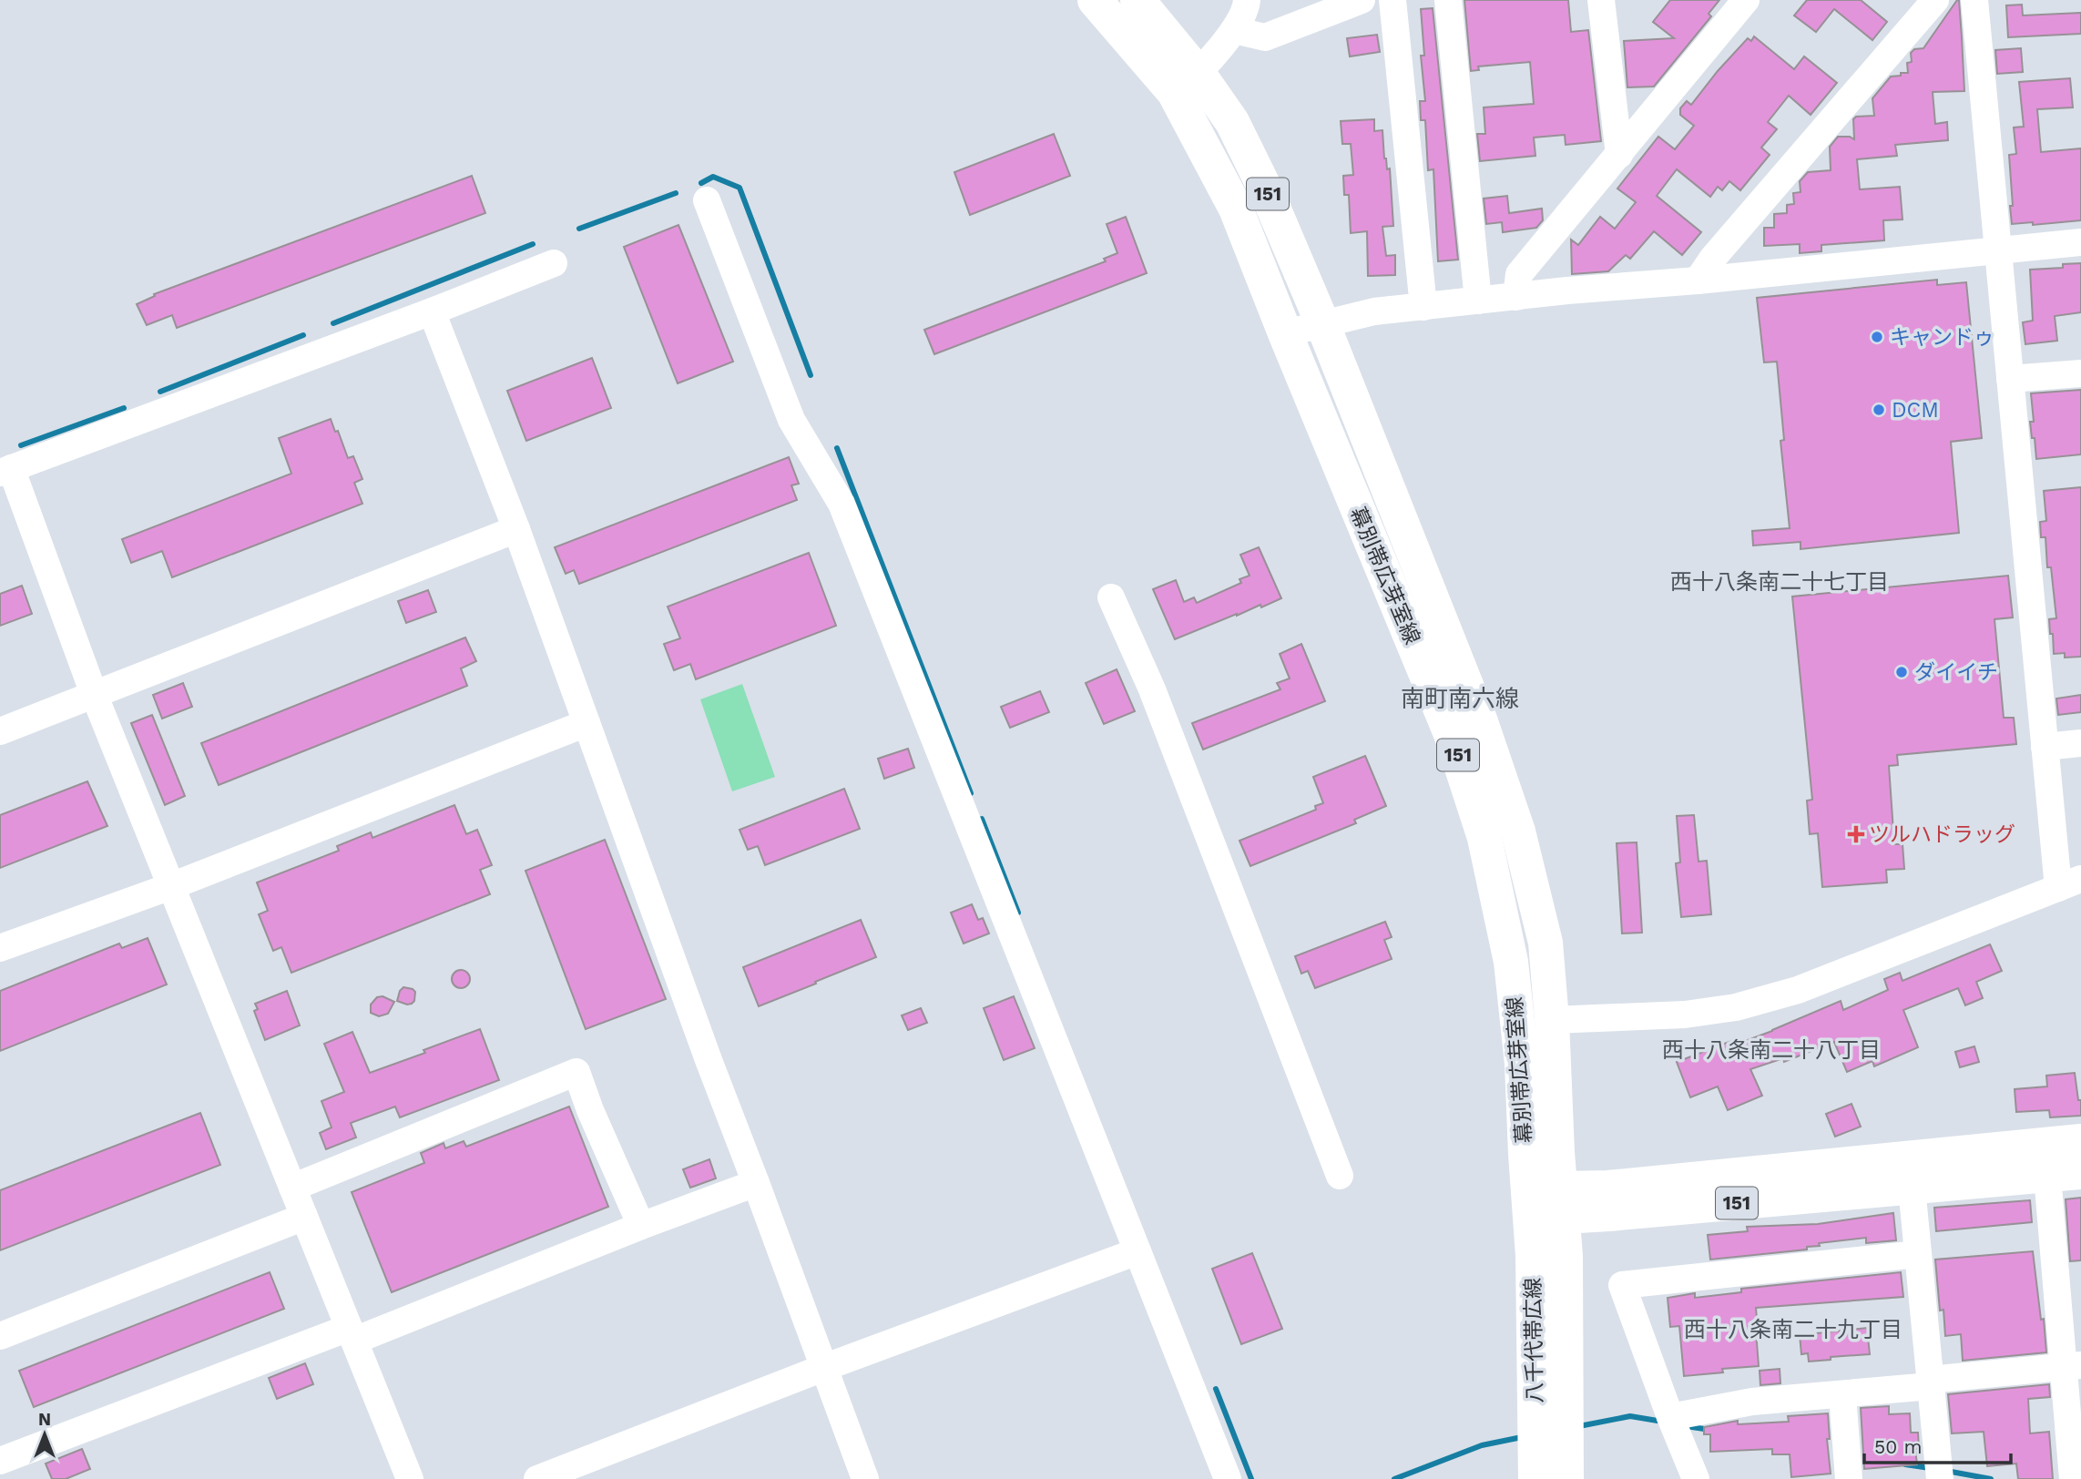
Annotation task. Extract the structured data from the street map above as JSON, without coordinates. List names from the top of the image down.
{
  "streets": {
    "main road": ["151", "幕別帯広芽室線", "八千代帯広線"]
  },
  "crossings": [
    ["151", "幕別帯広芽室線"],
    ["151", "八千代帯広線"],
    ["幕別帯広芽室線", "八千代帯広線"]
  ],
  "districts": [
    "西十八条南二十七丁目",
    "南町南六線",
    "西十八条南二十八丁目",
    "西十八条南二十九丁目"
  ],
  "places": {
    "other": ["キャンドゥ", "DCM", "ダイイチ"],
    "health": ["ツルハドラッグ"]
  },
  "scale_bar": "50 m",
  "north": "top"
}
